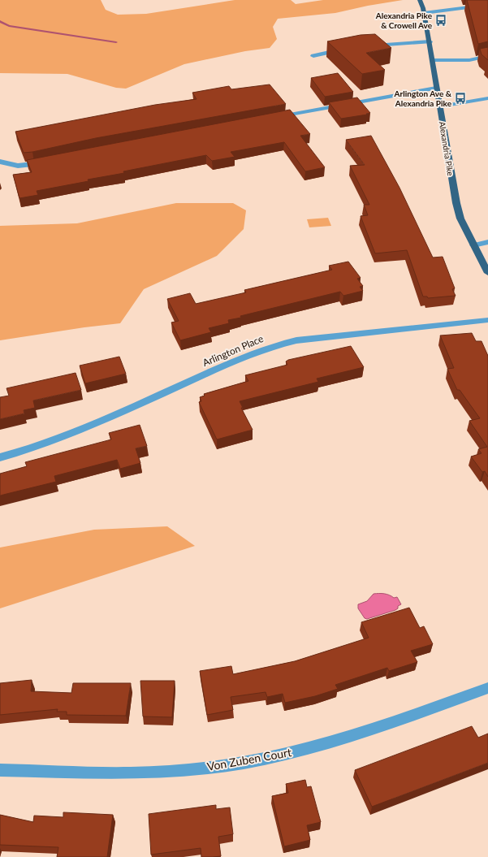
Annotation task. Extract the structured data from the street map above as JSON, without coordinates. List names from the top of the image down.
{
  "streets": {
    "main road": ["Alexandria Pike"],
    "street": ["Arlington Place", "Von Zuben Court"]
  },
  "places": {
    "bus stop": ["Alexandria Pike & Crowell Ave", "Arlington Ave & Alexandria Pike"]
  }
}
